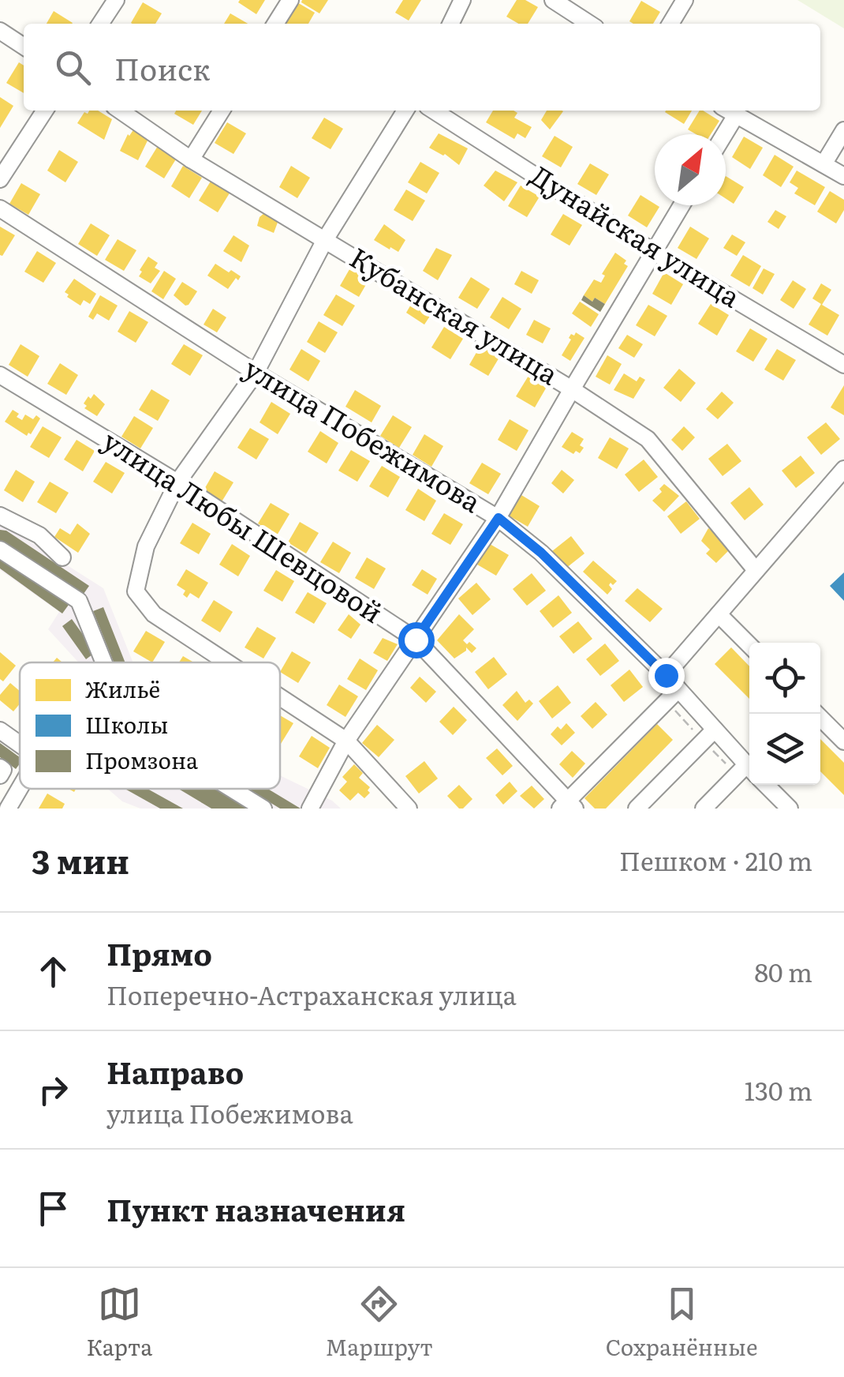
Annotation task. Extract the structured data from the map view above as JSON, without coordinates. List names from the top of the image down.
{
  "streets": {
    "street": [
      "Дунайская улица",
      "Кубанская улица",
      "улица Побежимова",
      "улица Любы Шевцовой"
    ]
  },
  "legend": ["Жильё", "Школы", "Промзона"],
  "north": "top right",
  "page": {
    "search": "Поиск",
    "heading": ["3 мин", "Пешком · 210 m"],
    "list": [
      ["Прямо", "Поперечно-Астраханская улица", "80 m"],
      ["Направо", "улица Побежимова", "130 m"],
      "Пункт назначения"
    ],
    "nav": ["Карта", "Маршрут", "Сохранённые"]
  }
}
